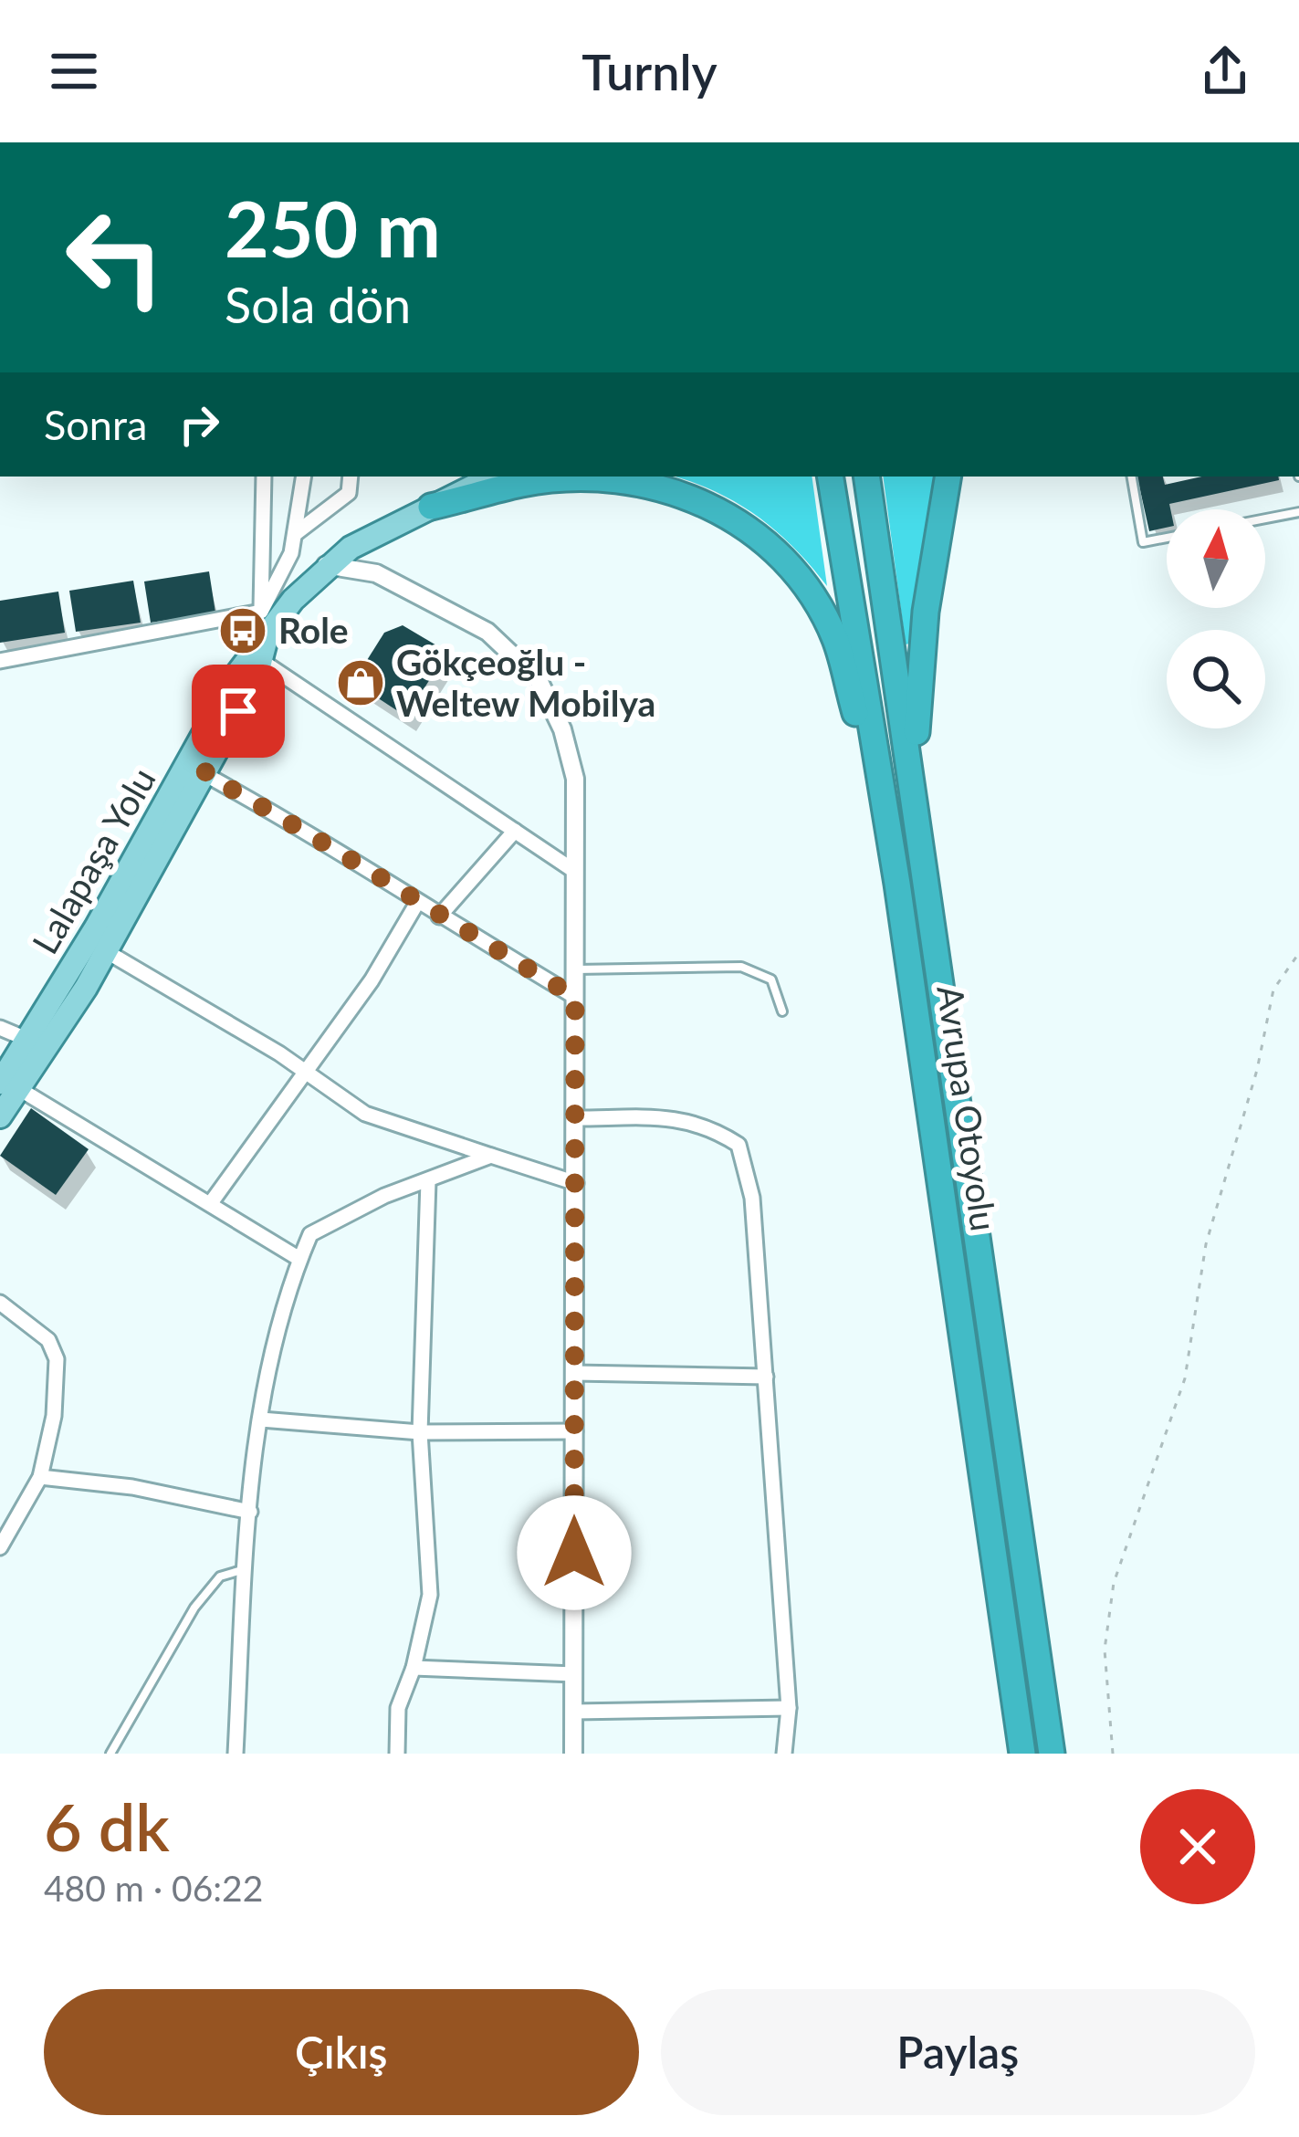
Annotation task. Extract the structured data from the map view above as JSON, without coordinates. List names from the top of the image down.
{
  "streets": {
    "highway": ["Avrupa Otoyolu"],
    "main road": ["Lalapaşa Yolu"]
  },
  "places": {
    "bus stop": ["Role"],
    "shop": ["Gökçeoğlu - Weltew Mobilya"]
  },
  "north": "top",
  "page": {
    "header": "Turnly",
    "turn": ["250 m", "Sola dön"],
    "then": "Sonra",
    "heading": ["6 dk", "480 m · 06:22"],
    "buttons": ["Çıkış", "Paylaş"]
  }
}
